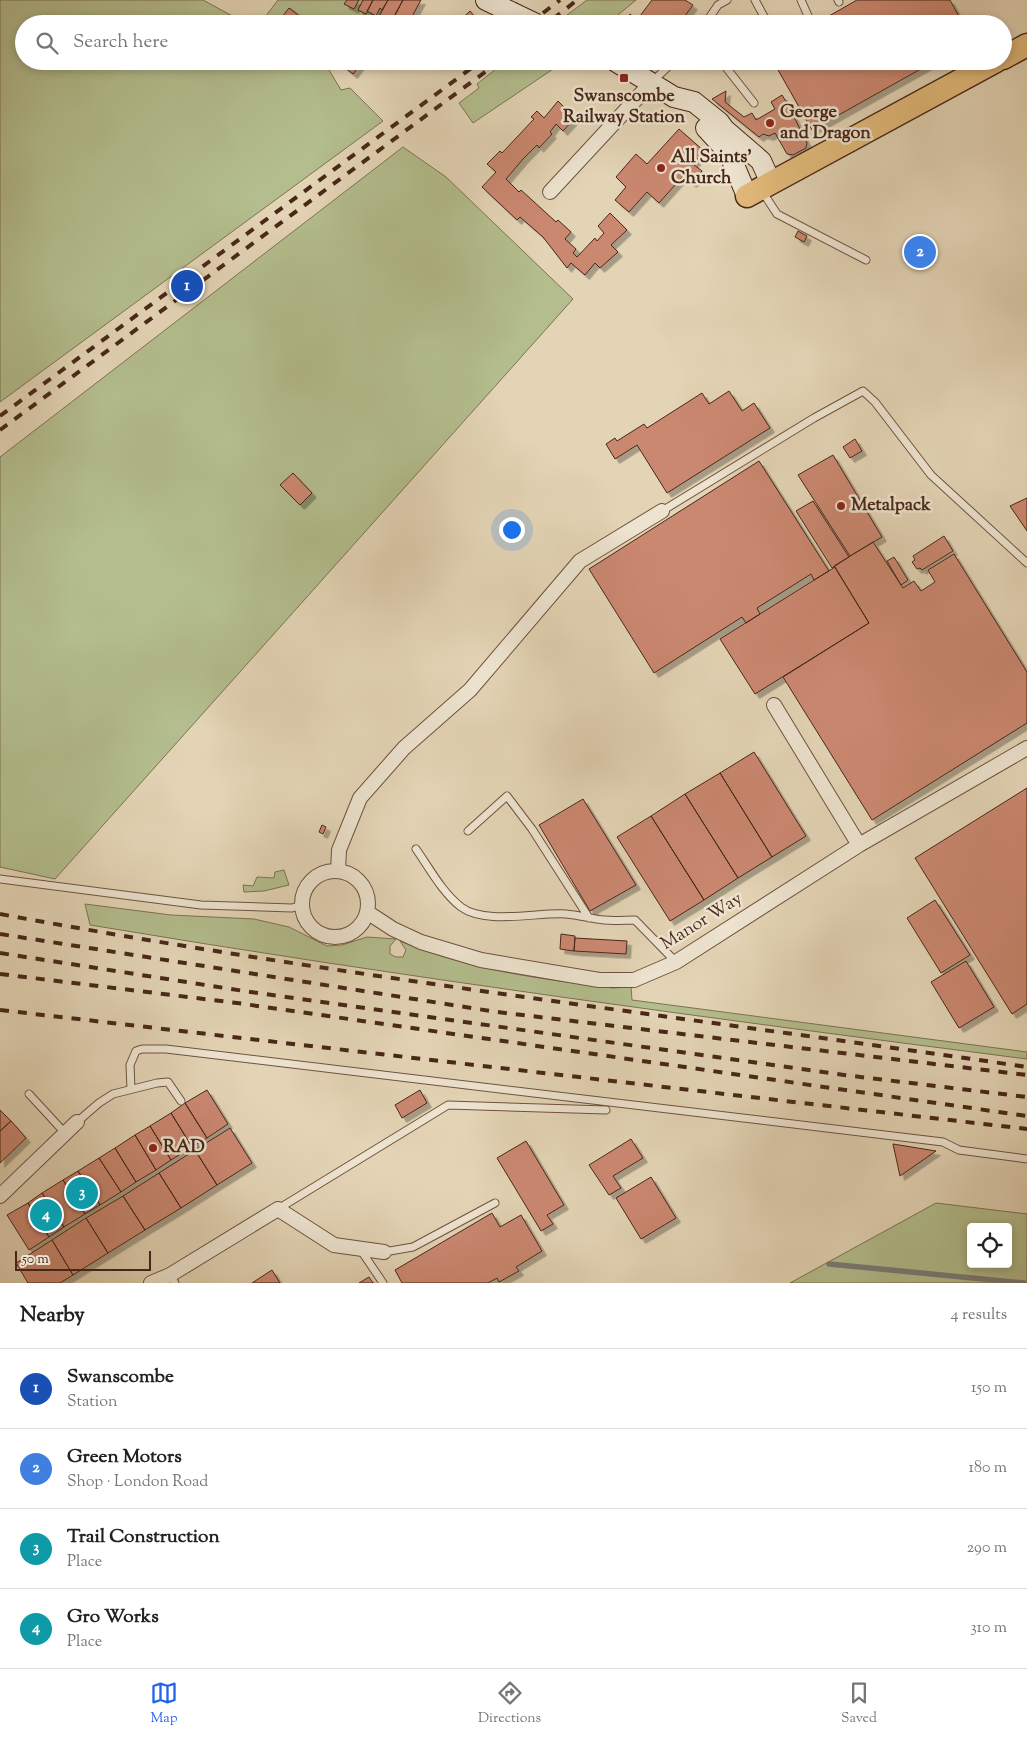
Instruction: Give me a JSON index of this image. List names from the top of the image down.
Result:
{
  "streets": {
    "street": ["Manor Way"]
  },
  "places": {
    "transit": ["Swanscombe Railway Station"],
    "other": [
      "George and Dragon",
      "All Saints' Church",
      "Metalpack",
      "RAD"
    ]
  },
  "scale_bar": "50 m",
  "page": {
    "search": "Search here",
    "pins": [
      "2",
      "1",
      "3",
      "4"
    ],
    "scale": "50 m",
    "heading": ["Nearby", "4 results"],
    "list": [
      {
        "mark": "1",
        "name": "Swanscombe",
        "note": "Station",
        "value": "150 m"
      },
      {
        "mark": "2",
        "name": "Green Motors",
        "note": "Shop · London Road",
        "value": "180 m"
      },
      {
        "mark": "3",
        "name": "Trail Construction",
        "note": "Place",
        "value": "290 m"
      },
      {
        "mark": "4",
        "name": "Gro Works",
        "note": "Place",
        "value": "310 m"
      }
    ],
    "nav": ["Map", "Directions", "Saved"]
  }
}
